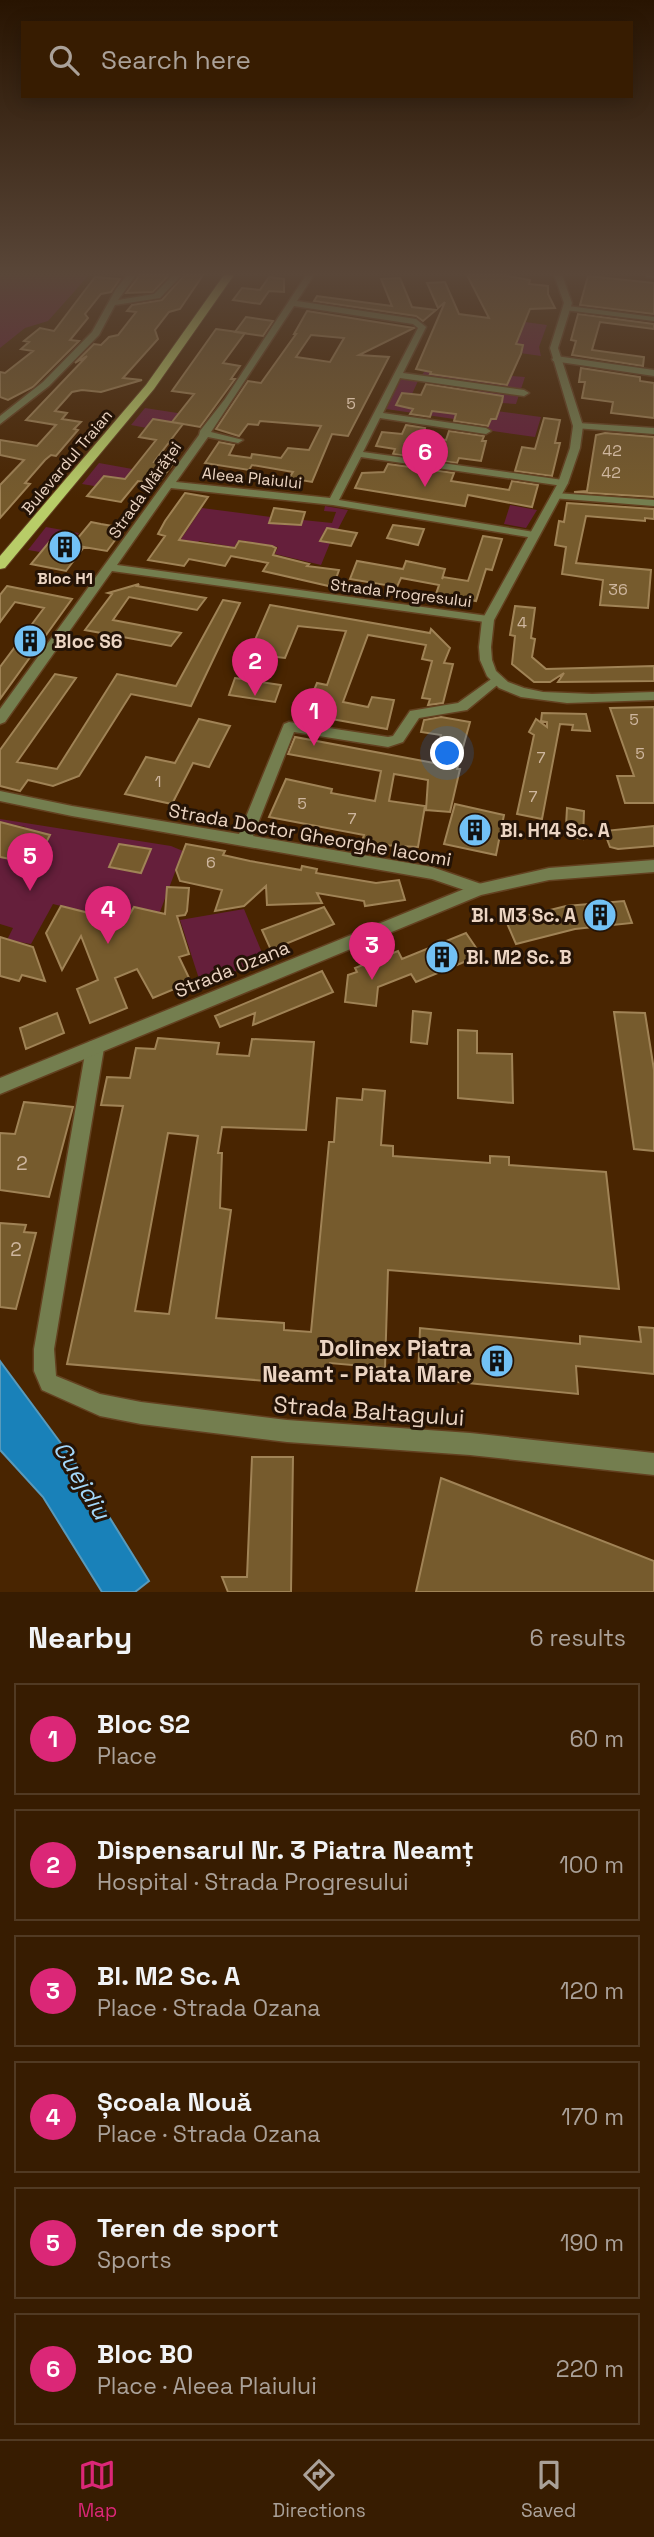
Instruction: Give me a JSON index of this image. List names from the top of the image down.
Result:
{
  "streets": {
    "main road": ["Bulevardul Traian"],
    "street": [
      "Aleea Plaiului",
      "Strada Mărăței",
      "Strada Progresului",
      "Strada Doctor Gheorghe Iacomi",
      "Strada Ozana",
      "Strada Baltagului"
    ]
  },
  "crossings": [
    ["Aleea Plaiului", "Strada Mărăței"],
    ["Aleea Plaiului", "Strada Progresului"],
    ["Strada Mărăței", "Strada Progresului"],
    ["Strada Doctor Gheorghe Iacomi", "Strada Ozana"],
    ["Strada Ozana", "Strada Baltagului"]
  ],
  "water": ["Cuejdiu"],
  "places": {
    "building": [
      "Bloc H1",
      "Bloc S6",
      "Bl. H14 Sc. A",
      "Bl. M3 Sc. A",
      "Bl. M2 Sc. B",
      "Dolinex Piatra Neamt - Piata Mare"
    ]
  },
  "house_numbers": [
    "5",
    "42",
    "42",
    "36",
    "4",
    "5",
    "5",
    "7",
    "1",
    "7",
    "5",
    "7",
    "6",
    "2",
    "2"
  ],
  "page": {
    "search": "Search here",
    "pins": [
      "6",
      "2",
      "1",
      "5",
      "4",
      "3"
    ],
    "heading": ["Nearby", "6 results"],
    "list": [
      {
        "mark": "1",
        "name": "Bloc S2",
        "note": "Place",
        "value": "60 m"
      },
      {
        "mark": "2",
        "name": "Dispensarul Nr. 3 Piatra Neamț",
        "note": "Hospital · Strada Progresului",
        "value": "100 m"
      },
      {
        "mark": "3",
        "name": "Bl. M2 Sc. A",
        "note": "Place · Strada Ozana",
        "value": "120 m"
      },
      {
        "mark": "4",
        "name": "Școala Nouă",
        "note": "Place · Strada Ozana",
        "value": "170 m"
      },
      {
        "mark": "5",
        "name": "Teren de sport",
        "note": "Sports",
        "value": "190 m"
      },
      {
        "mark": "6",
        "name": "Bloc B0",
        "note": "Place · Aleea Plaiului",
        "value": "220 m"
      }
    ],
    "nav": ["Map", "Directions", "Saved"]
  }
}
